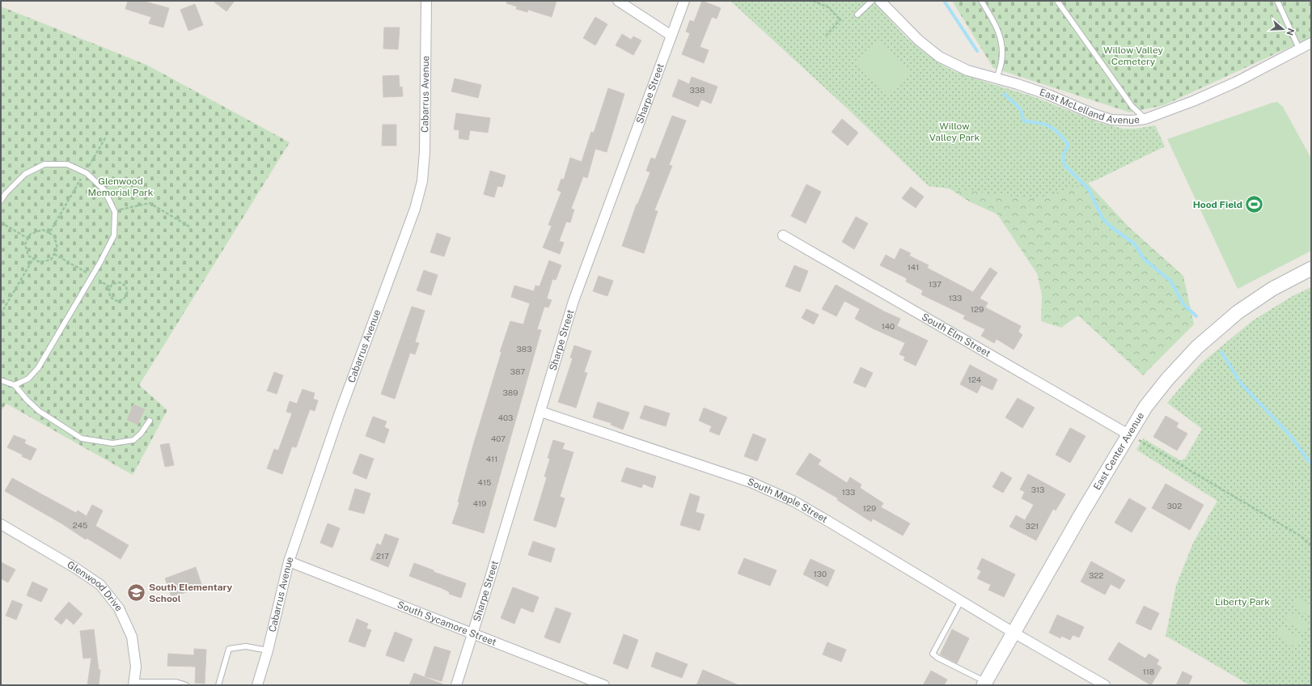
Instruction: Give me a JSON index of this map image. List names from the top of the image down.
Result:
{
  "streets": {
    "street": [
      "Sharpe Street",
      "Cabarrus Avenue",
      "East McLelland Avenue",
      "South Elm Street",
      "East Center Avenue",
      "South Maple Street",
      "Glenwood Drive",
      "South Sycamore Street"
    ]
  },
  "crossings": [
    ["Sharpe Street", "South Maple Street"],
    ["Sharpe Street", "South Sycamore Street"],
    ["Cabarrus Avenue", "South Sycamore Street"],
    ["South Elm Street", "East Center Avenue"],
    ["East Center Avenue", "South Maple Street"]
  ],
  "parks": [
    "Willow Valley Cemetery",
    "Willow Valley Park",
    "Glenwood Memorial Park",
    "Liberty Park"
  ],
  "places": {
    "sports": ["Hood Field"],
    "school or university": ["South Elementary School"]
  },
  "house_numbers": [
    "338",
    "141",
    "137",
    "133",
    "129",
    "140",
    "383",
    "387",
    "124",
    "389",
    "403",
    "407",
    "411",
    "415",
    "313",
    "133",
    "419",
    "302",
    "129",
    "245",
    "321",
    "217",
    "130",
    "322",
    "118"
  ],
  "north": "right"
}
